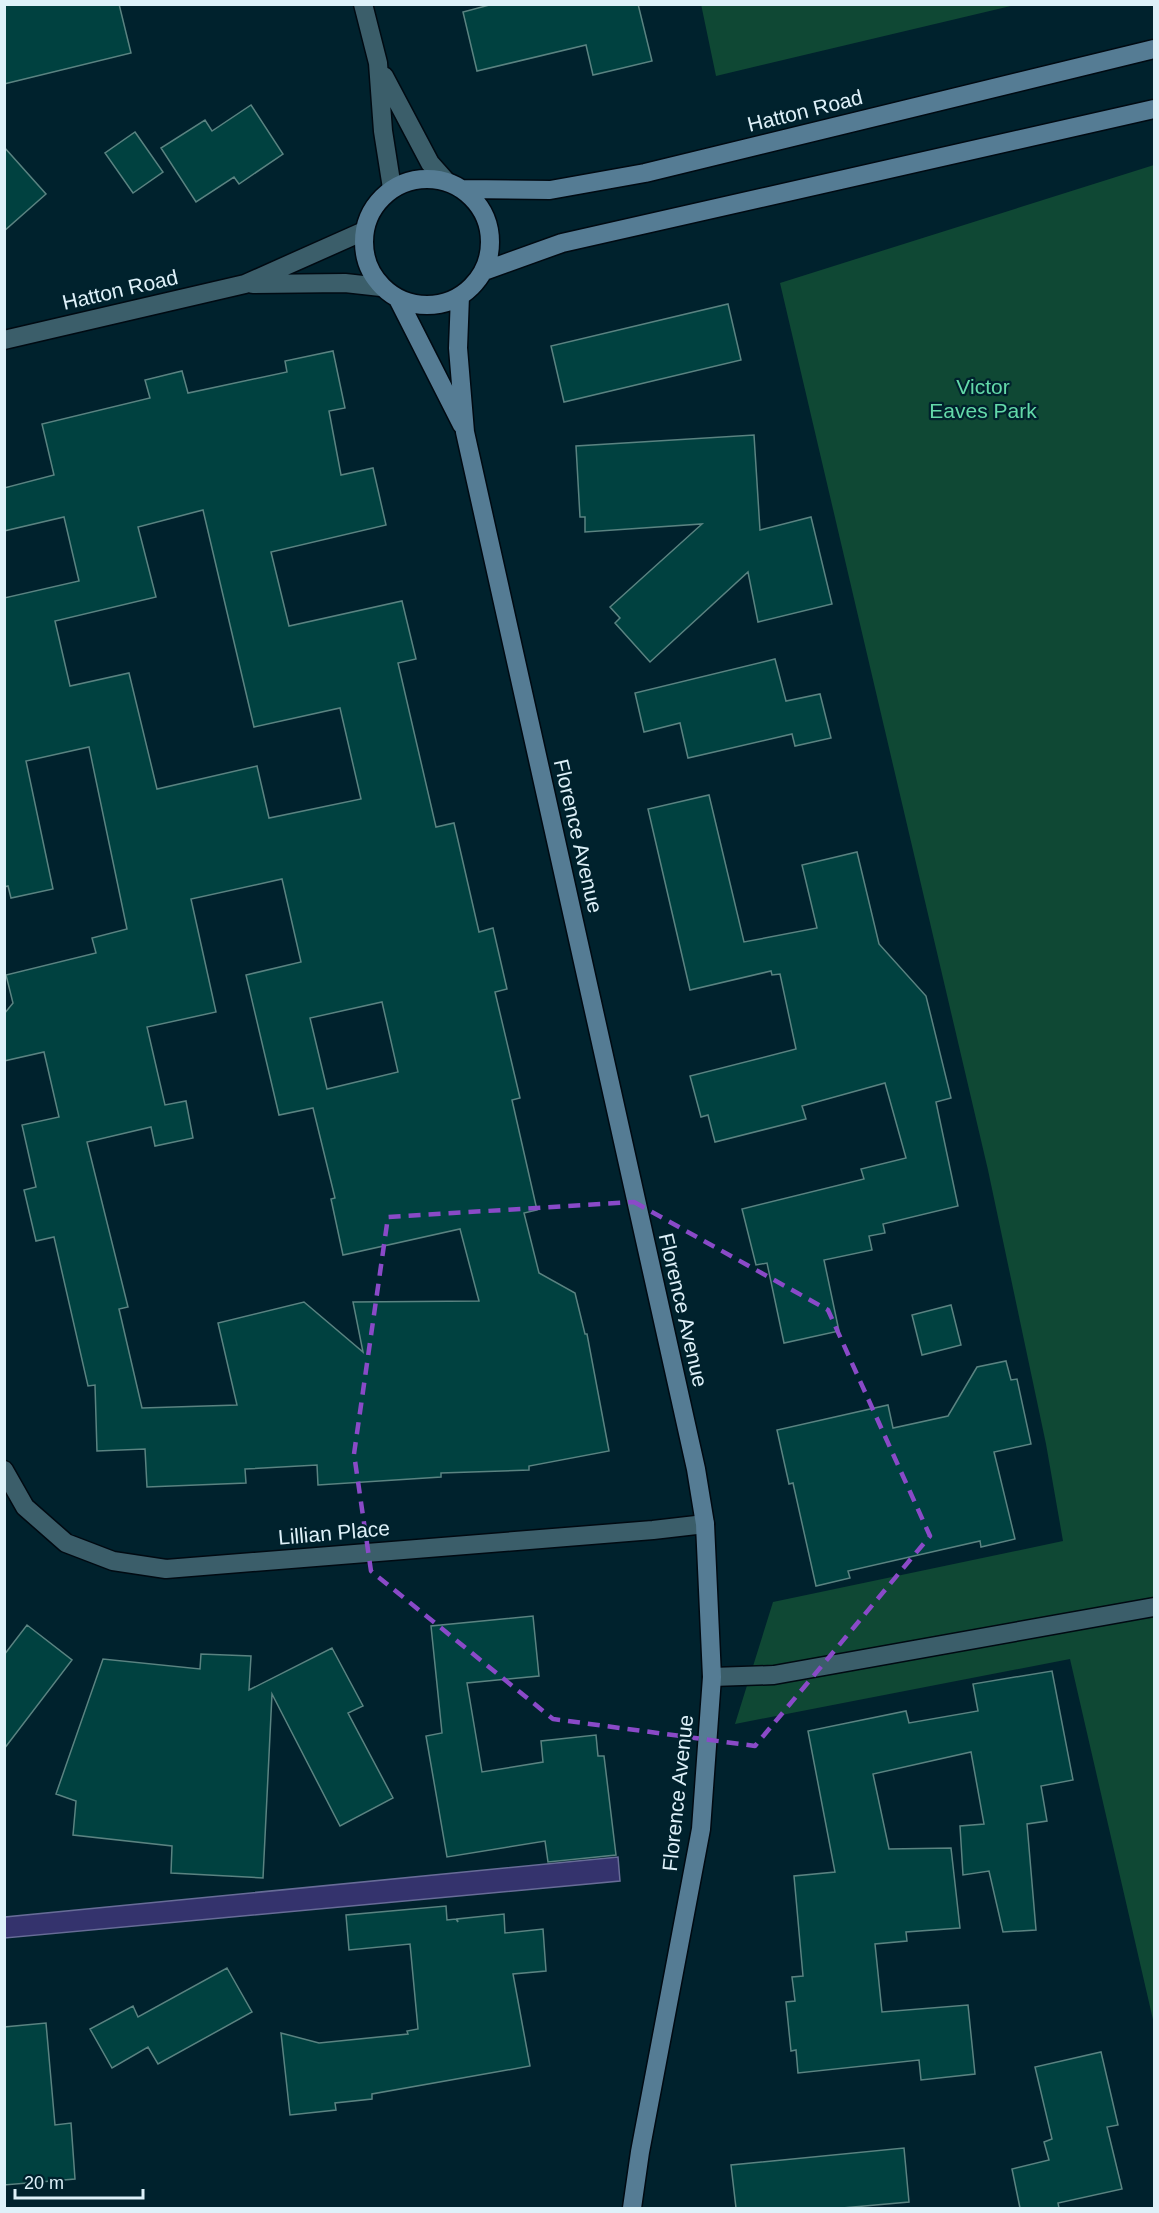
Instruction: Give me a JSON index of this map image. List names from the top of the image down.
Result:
{
  "streets": {
    "street": ["Hatton Road", "Florence Avenue", "Lillian Place"]
  },
  "crossings": [
    ["Hatton Road", "Florence Avenue"],
    ["Florence Avenue", "Lillian Place"]
  ],
  "parks": ["Victor Eaves Park"],
  "scale_bar": "20 m"
}
